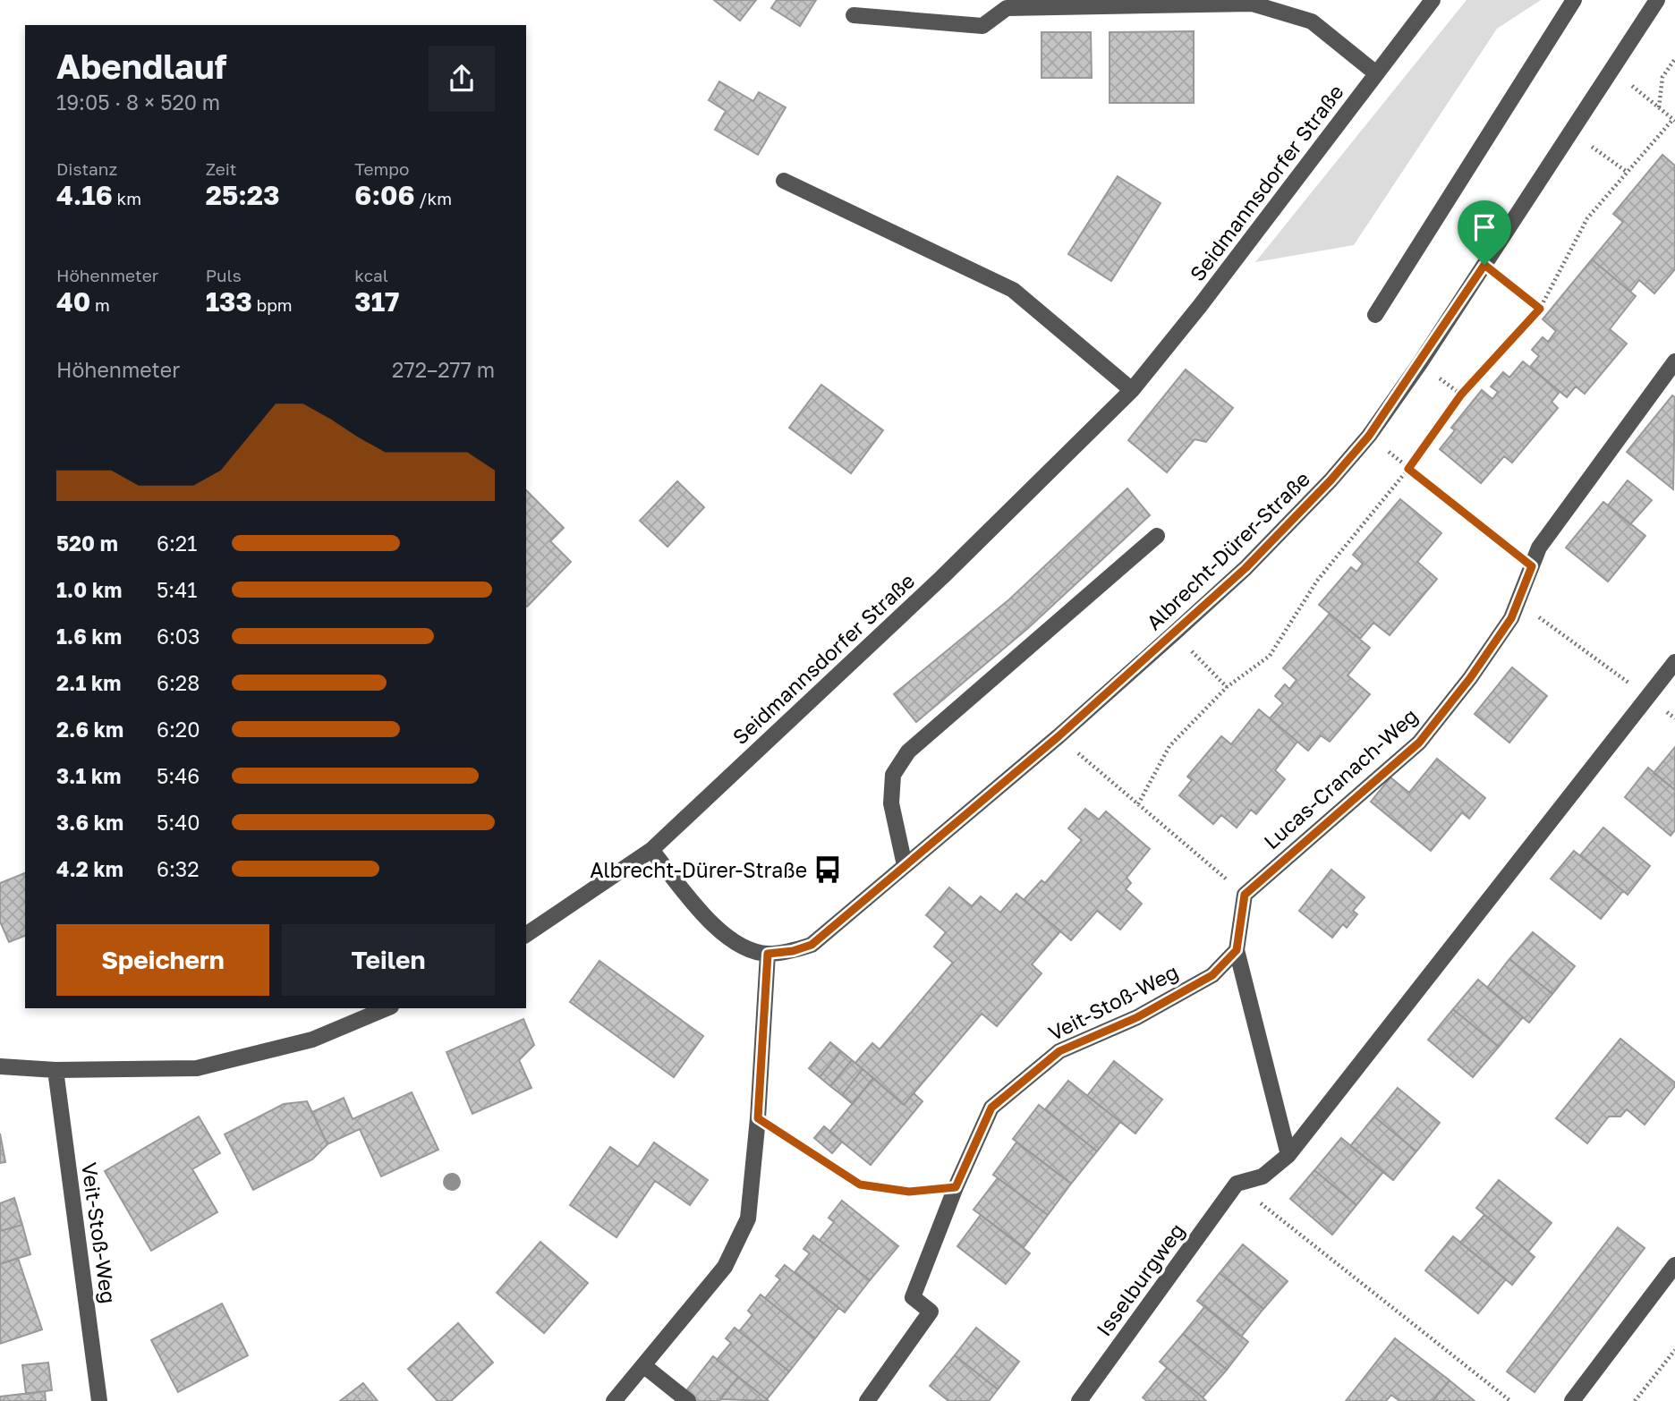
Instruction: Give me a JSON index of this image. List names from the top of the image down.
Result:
{
  "streets": {
    "street": [
      "Seidmannsdorfer Straße",
      "Albrecht-Dürer-Straße",
      "Lucas-Cranach-Weg",
      "Veit-Stoß-Weg",
      "Isselburgweg"
    ]
  },
  "crossings": [
    ["Seidmannsdorfer Straße", "Albrecht-Dürer-Straße"]
  ],
  "places": {
    "bus stop": ["Albrecht-Dürer-Straße"]
  },
  "page": {
    "heading": ["Abendlauf", "19:05 · 8 × 520 m"],
    "stats": [
      ["Distanz", "4.16 km"],
      ["Zeit", "25:23"],
      ["Tempo", "6:06 /km"],
      ["Höhenmeter", "40 m"],
      ["Puls", "133 bpm"],
      ["kcal", "317"]
    ],
    "chart": ["Höhenmeter", "272–277 m"],
    "list": [
      {
        "name": "520 m",
        "note": "6:21"
      },
      {
        "name": "1.0 km",
        "note": "5:41"
      },
      {
        "name": "1.6 km",
        "note": "6:03"
      },
      {
        "name": "2.1 km",
        "note": "6:28"
      },
      {
        "name": "2.6 km",
        "note": "6:20"
      },
      {
        "name": "3.1 km",
        "note": "5:46"
      },
      {
        "name": "3.6 km",
        "note": "5:40"
      },
      {
        "name": "4.2 km",
        "note": "6:32"
      }
    ],
    "buttons": ["Speichern", "Teilen"]
  }
}
